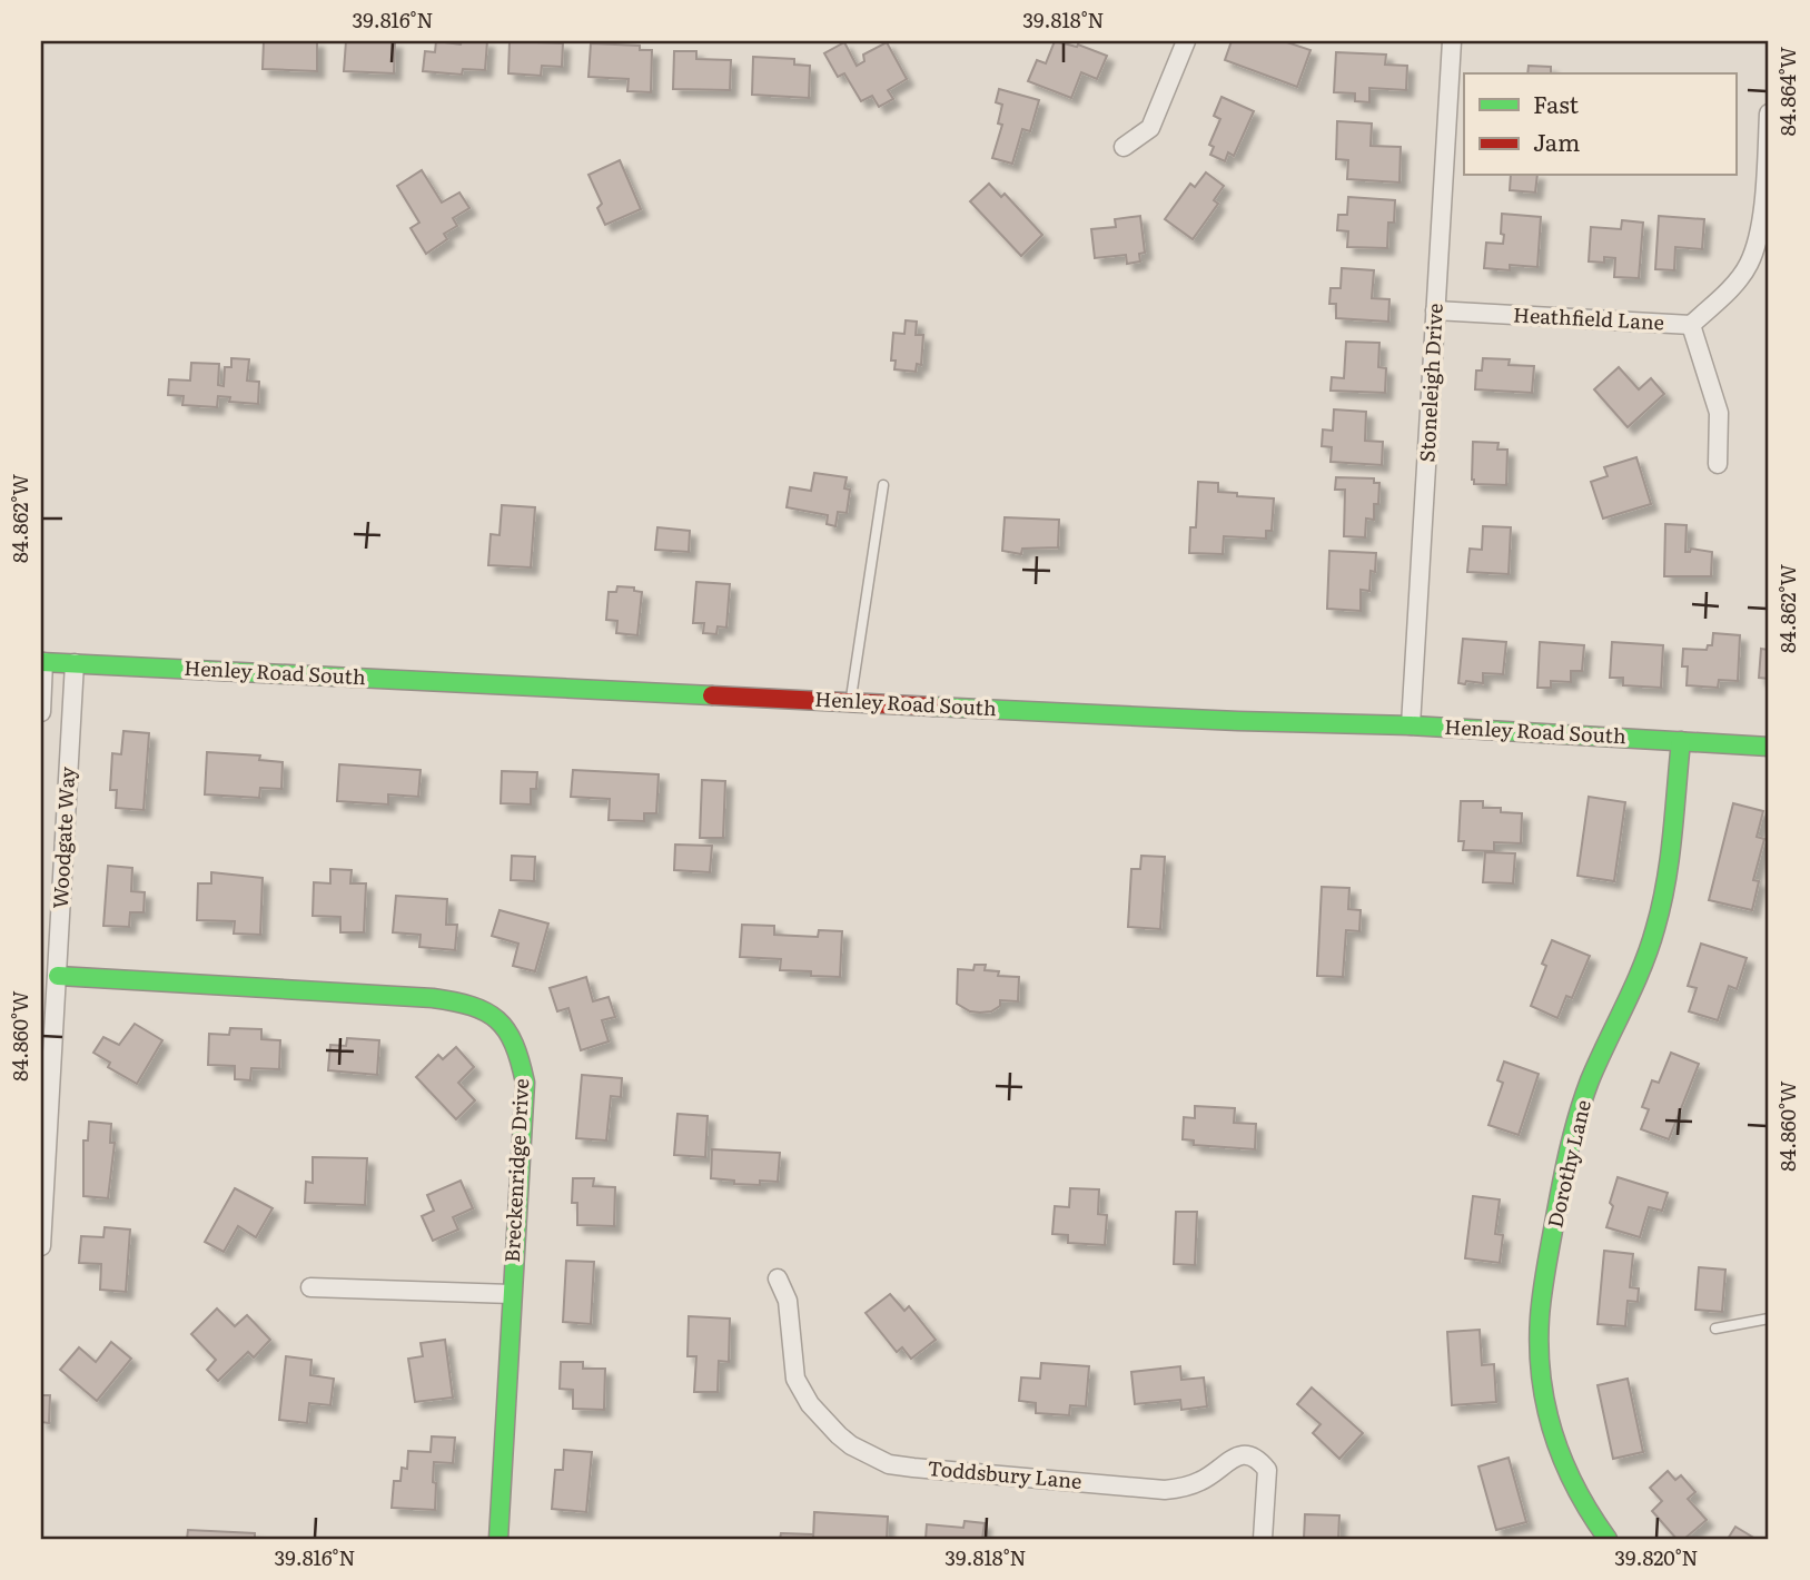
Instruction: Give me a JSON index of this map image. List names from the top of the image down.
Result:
{
  "streets": {
    "street": [
      "Heathfield Lane",
      "Stoneleigh Drive",
      "Henley Road South",
      "Woodgate Way",
      "Dorothy Lane",
      "Breckenridge Drive",
      "Toddsbury Lane"
    ]
  },
  "crossings": [
    ["Heathfield Lane", "Stoneleigh Drive"],
    ["Stoneleigh Drive", "Henley Road South"],
    ["Henley Road South", "Woodgate Way"],
    ["Henley Road South", "Dorothy Lane"],
    ["Woodgate Way", "Breckenridge Drive"]
  ],
  "legend": ["Fast", "Jam"],
  "coordinates": [
    "39.816°N",
    "39.818°N",
    "84.864°W",
    "84.862°W",
    "84.860°W",
    "39.820°N"
  ]
}
